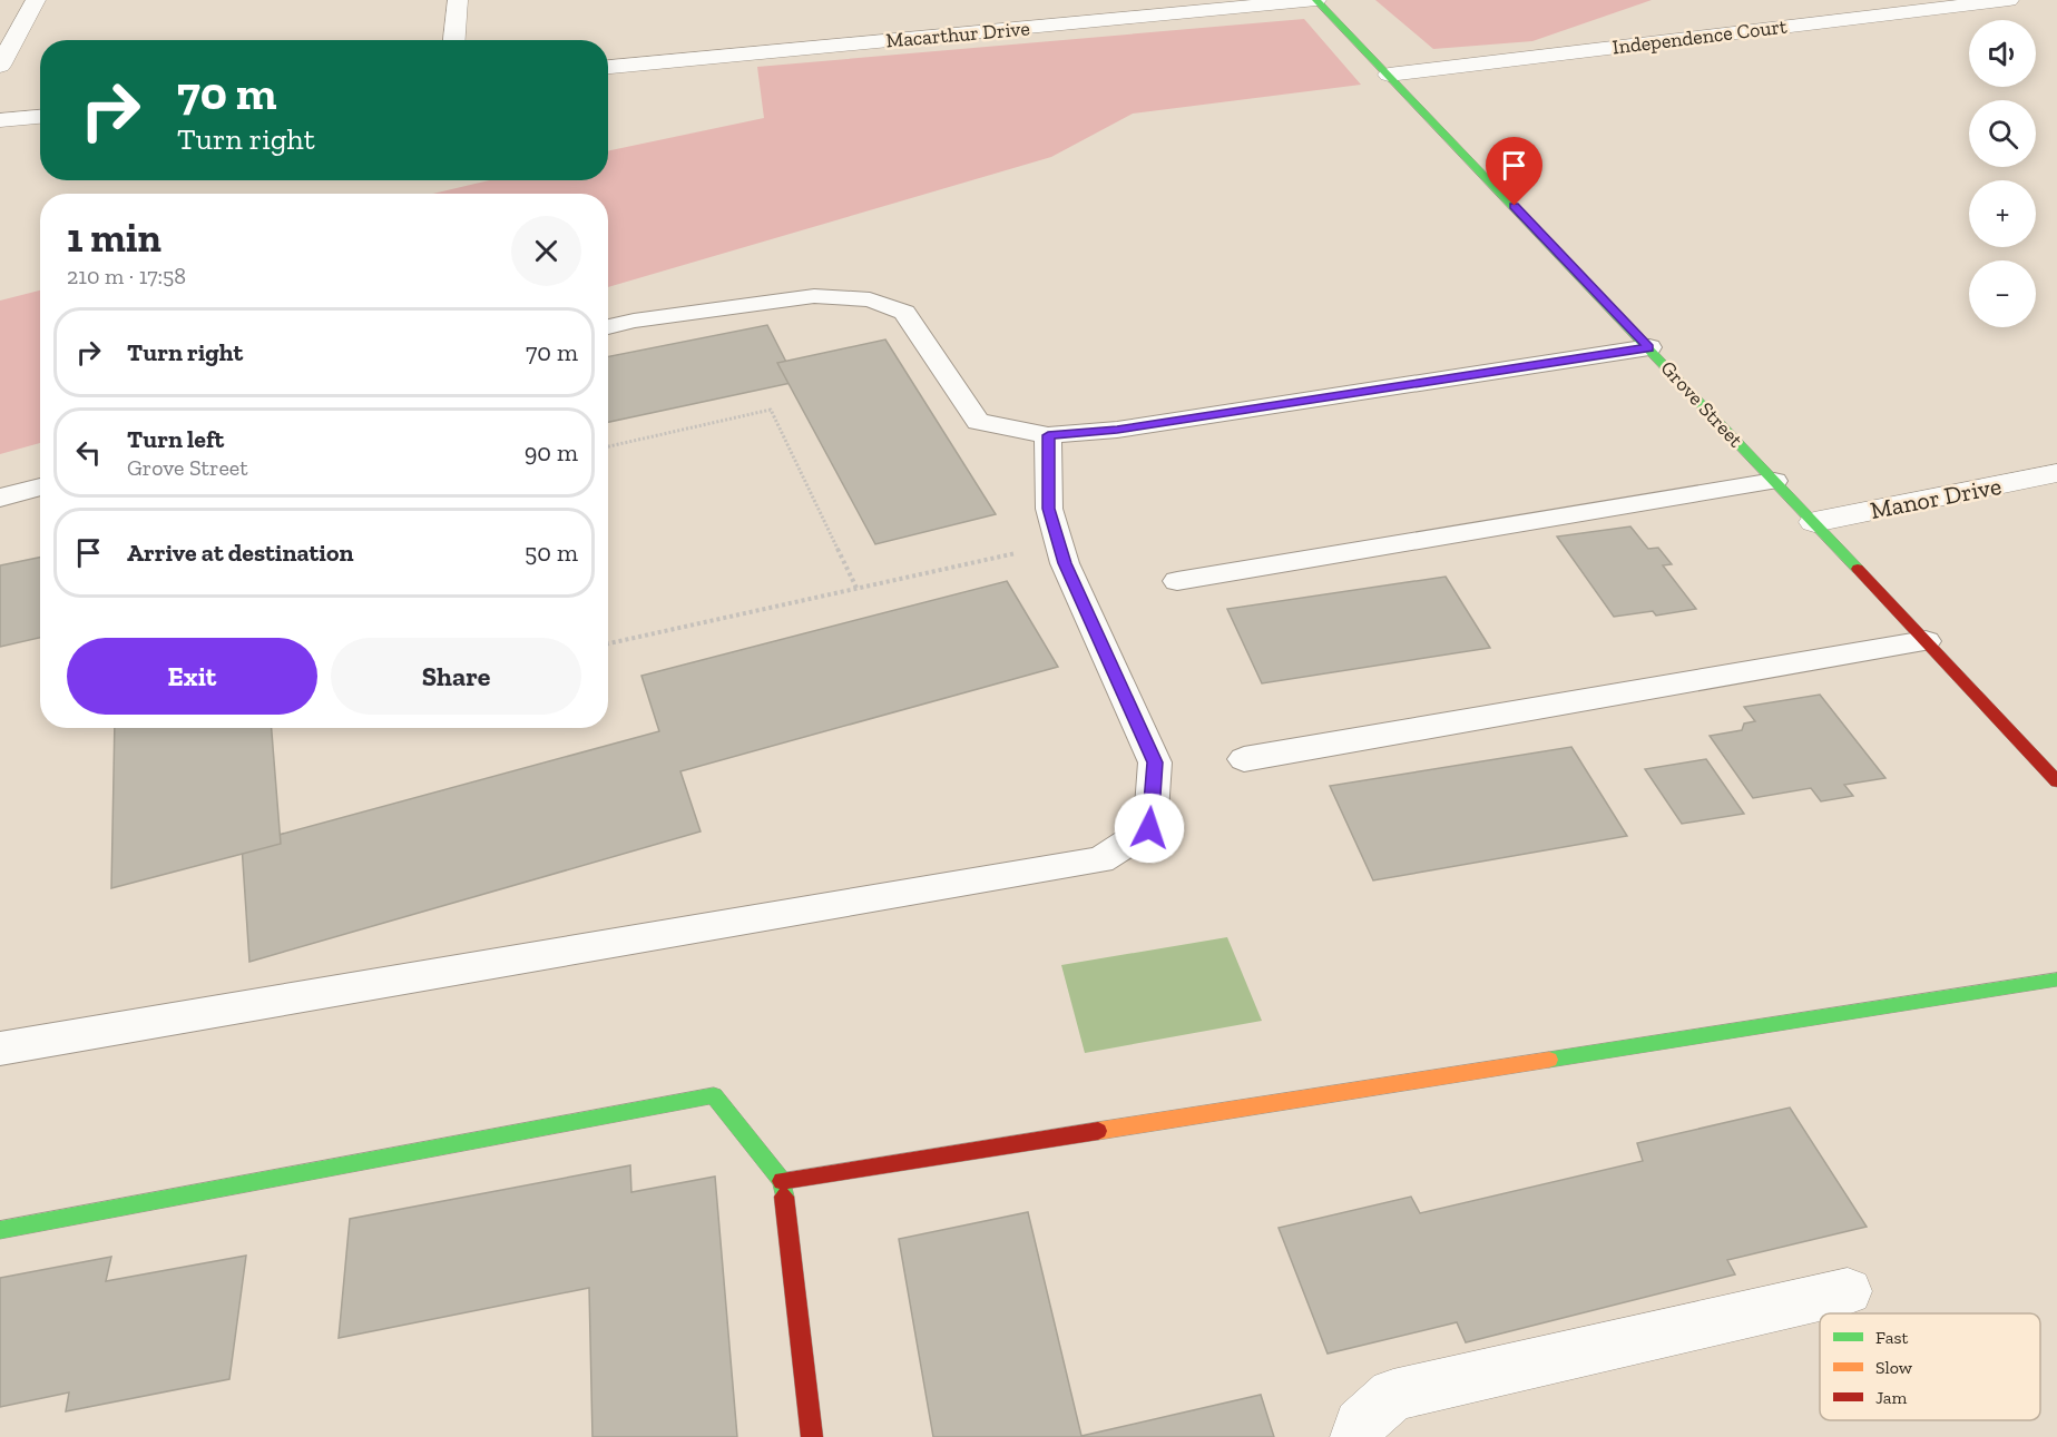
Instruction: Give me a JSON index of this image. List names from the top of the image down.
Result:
{
  "streets": {
    "street": [
      "Macarthur Drive",
      "Independence Court",
      "Grove Street",
      "Manor Drive"
    ]
  },
  "crossings": [
    ["Macarthur Drive", "Grove Street"],
    ["Independence Court", "Grove Street"],
    ["Grove Street", "Manor Drive"]
  ],
  "legend": ["Fast", "Slow", "Jam"],
  "page": {
    "map_buttons": ["+", "−"],
    "turn": ["70 m", "Turn right"],
    "heading": ["1 min", "210 m · 17:58"],
    "list": [
      {
        "name": "Turn right",
        "value": "70 m"
      },
      {
        "name": "Turn left",
        "note": "Grove Street",
        "value": "90 m"
      },
      {
        "name": "Arrive at destination",
        "value": "50 m"
      }
    ],
    "buttons": ["Exit", "Share"]
  }
}
